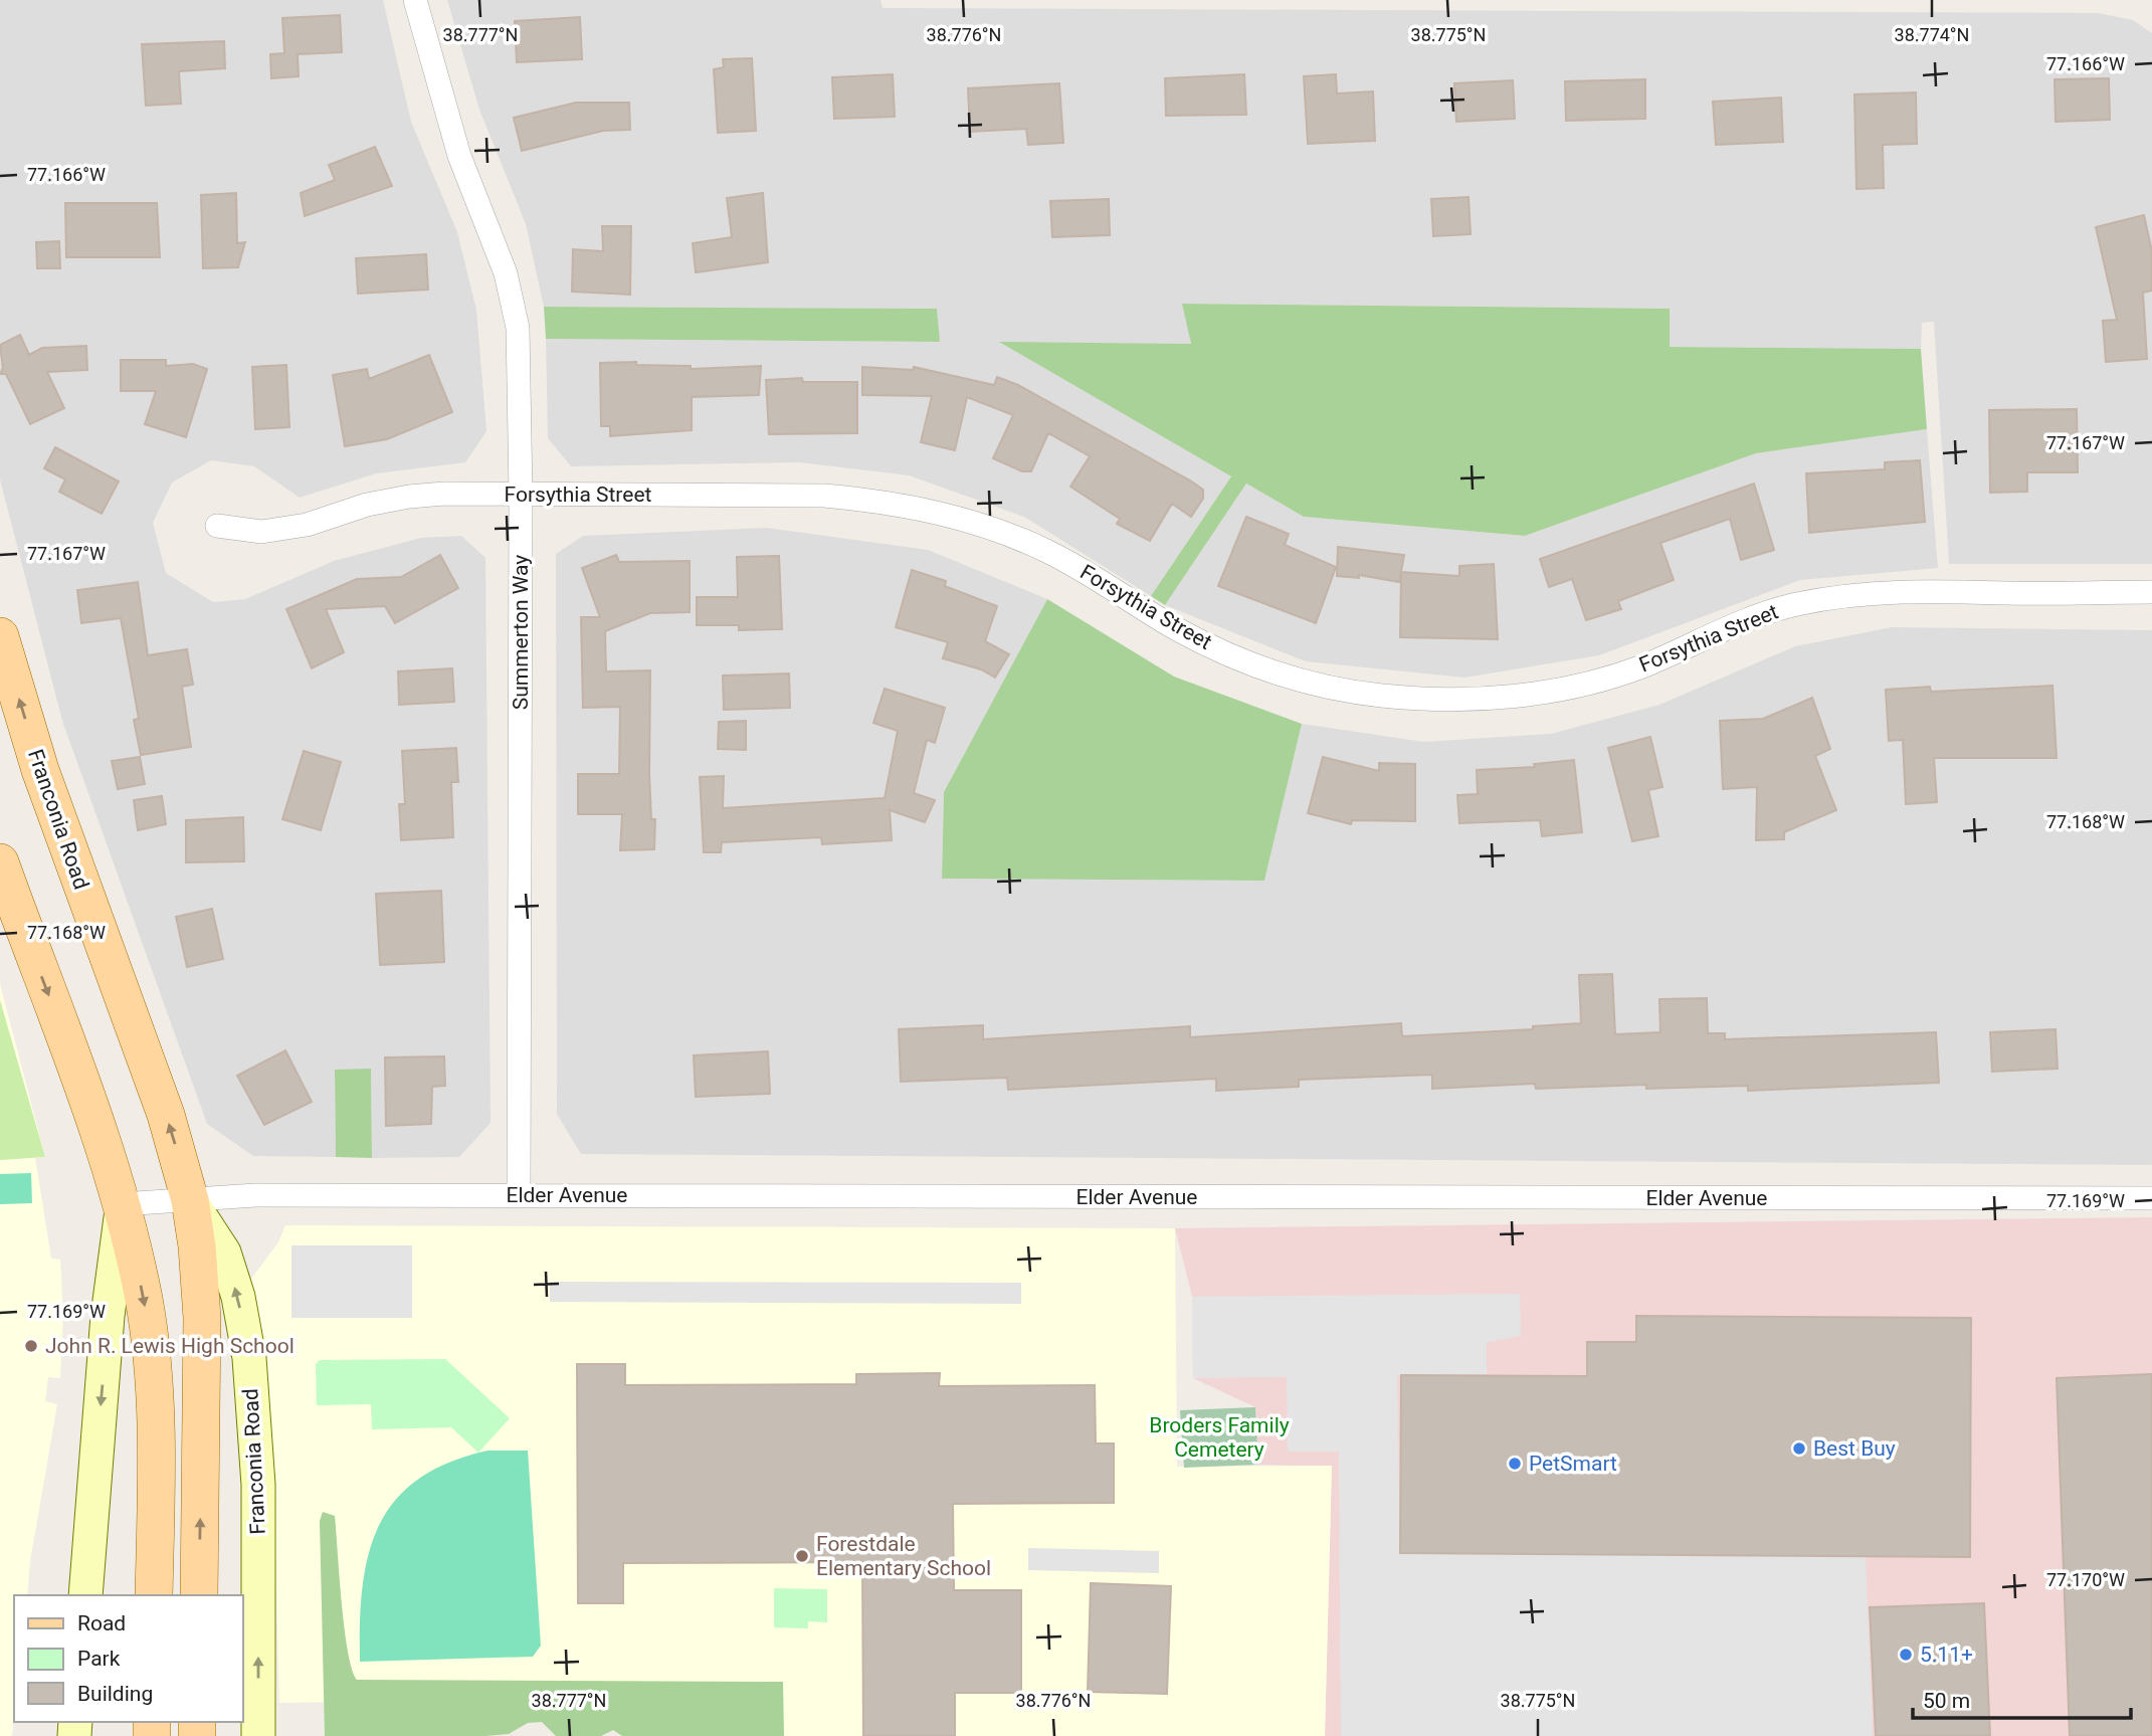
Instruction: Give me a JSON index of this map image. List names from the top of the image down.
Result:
{
  "streets": {
    "main road": ["Franconia Road"],
    "street": ["Forsythia Street", "Summerton Way", "Elder Avenue"]
  },
  "crossings": [
    ["Forsythia Street", "Summerton Way"],
    ["Summerton Way", "Elder Avenue"],
    ["Franconia Road", "Elder Avenue"]
  ],
  "parks": ["Broders Family Cemetery"],
  "places": [
    "John R. Lewis High School",
    "Best Buy",
    "PetSmart",
    "Forestdale Elementary School",
    "5.11+"
  ],
  "legend": ["Road", "Park", "Building"],
  "scale_bar": "50 m",
  "coordinates": [
    "38.777°N",
    "38.776°N",
    "38.775°N",
    "38.774°N",
    "77.166°W",
    "77.167°W",
    "77.168°W",
    "77.169°W",
    "77.170°W"
  ]
}
